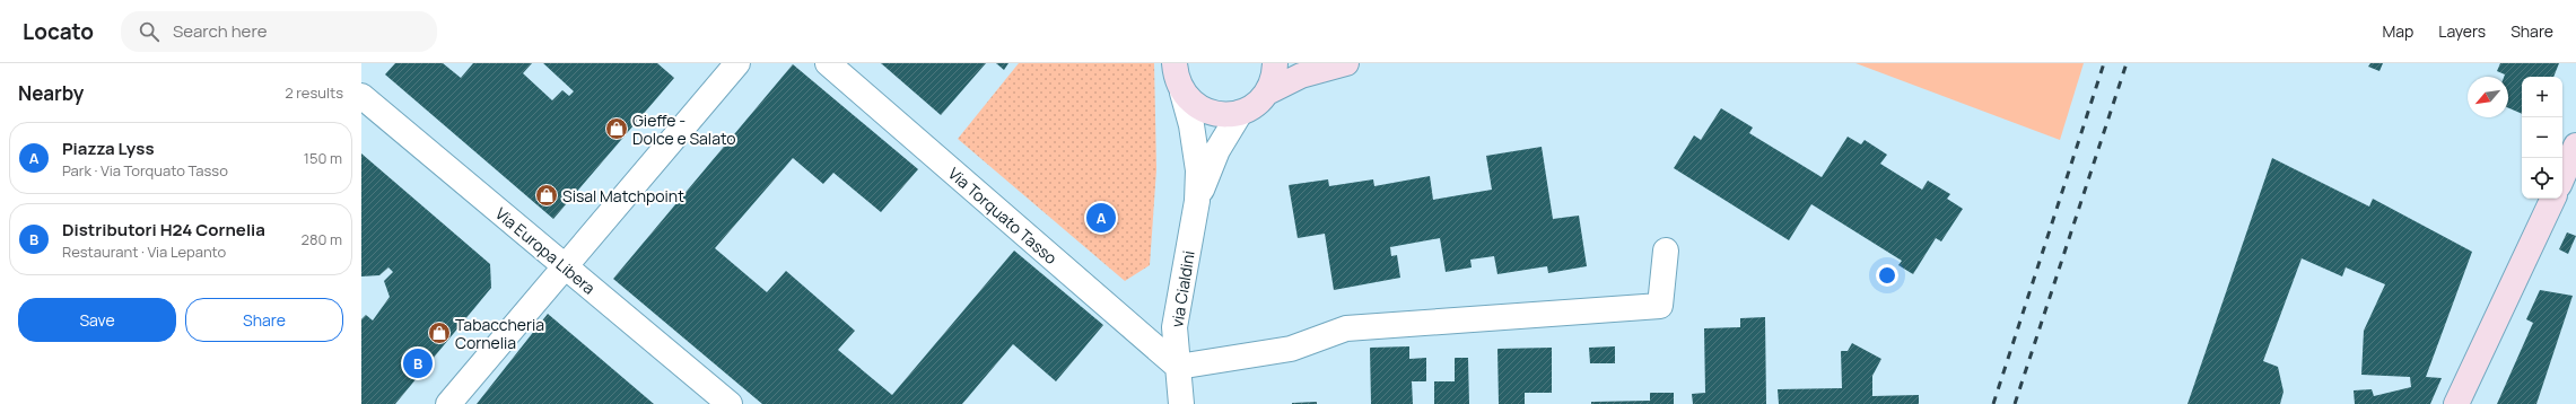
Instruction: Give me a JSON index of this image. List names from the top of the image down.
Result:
{
  "streets": {
    "street": ["Via Torquato Tasso", "Via Europa Libera", "via Cialdini"]
  },
  "crossings": [
    ["Via Torquato Tasso", "via Cialdini"]
  ],
  "places": {
    "shop": ["Gieffe - Dolce e Salato", "Sisal Matchpoint", "Tabaccheria Cornelia"]
  },
  "north": "bottom left",
  "page": {
    "header": "Locato",
    "search": "Search here",
    "nav": ["Map", "Layers", "Share"],
    "heading": ["Nearby", "2 results"],
    "map_buttons": ["+", "−"],
    "list": [
      {
        "mark": "A",
        "name": "Piazza Lyss",
        "note": "Park · Via Torquato Tasso",
        "value": "150 m"
      },
      {
        "mark": "B",
        "name": "Distributori H24 Cornelia",
        "note": "Restaurant · Via Lepanto",
        "value": "280 m"
      }
    ],
    "pins": ["A", "B"],
    "buttons": ["Save", "Share"]
  }
}
